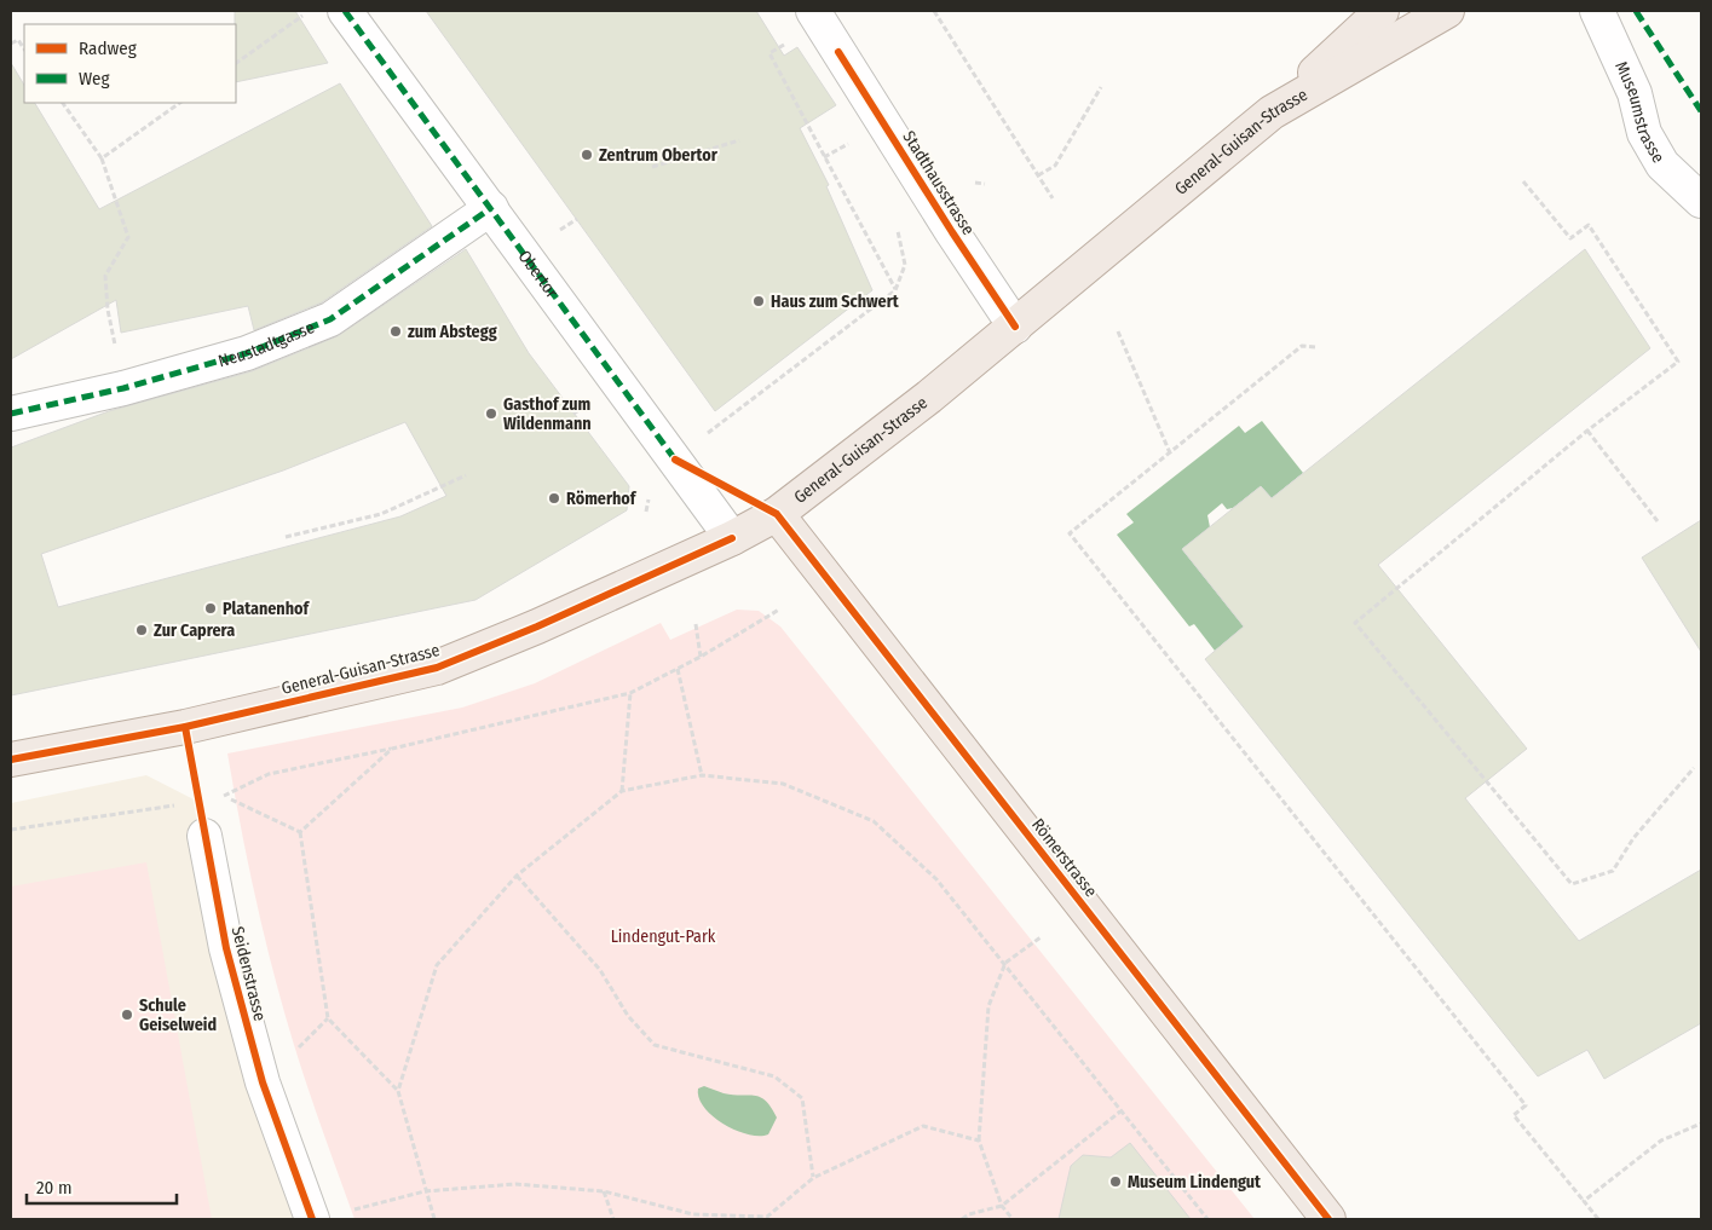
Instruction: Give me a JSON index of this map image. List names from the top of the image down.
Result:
{
  "streets": {
    "main road": ["General-Guisan-Strasse", "Römerstrasse"],
    "street": [
      "Museumstrasse",
      "Stadthausstrasse",
      "Obertor",
      "Neustadtgasse",
      "Seidenstrasse"
    ]
  },
  "crossings": [
    ["General-Guisan-Strasse", "Stadthausstrasse"],
    ["General-Guisan-Strasse", "Obertor"],
    ["General-Guisan-Strasse", "Römerstrasse"],
    ["Obertor", "Neustadtgasse"]
  ],
  "parks": ["Lindengut-Park"],
  "places": [
    "Zentrum Obertor",
    "Haus zum Schwert",
    "zum Abstegg",
    "Gasthof zum Wildenmann",
    "Römerhof",
    "Platanenhof",
    "Zur Caprera",
    "Schule Geiselweid",
    "Museum Lindengut"
  ],
  "legend": ["Radweg", "Weg"],
  "scale_bar": "20 m"
}
